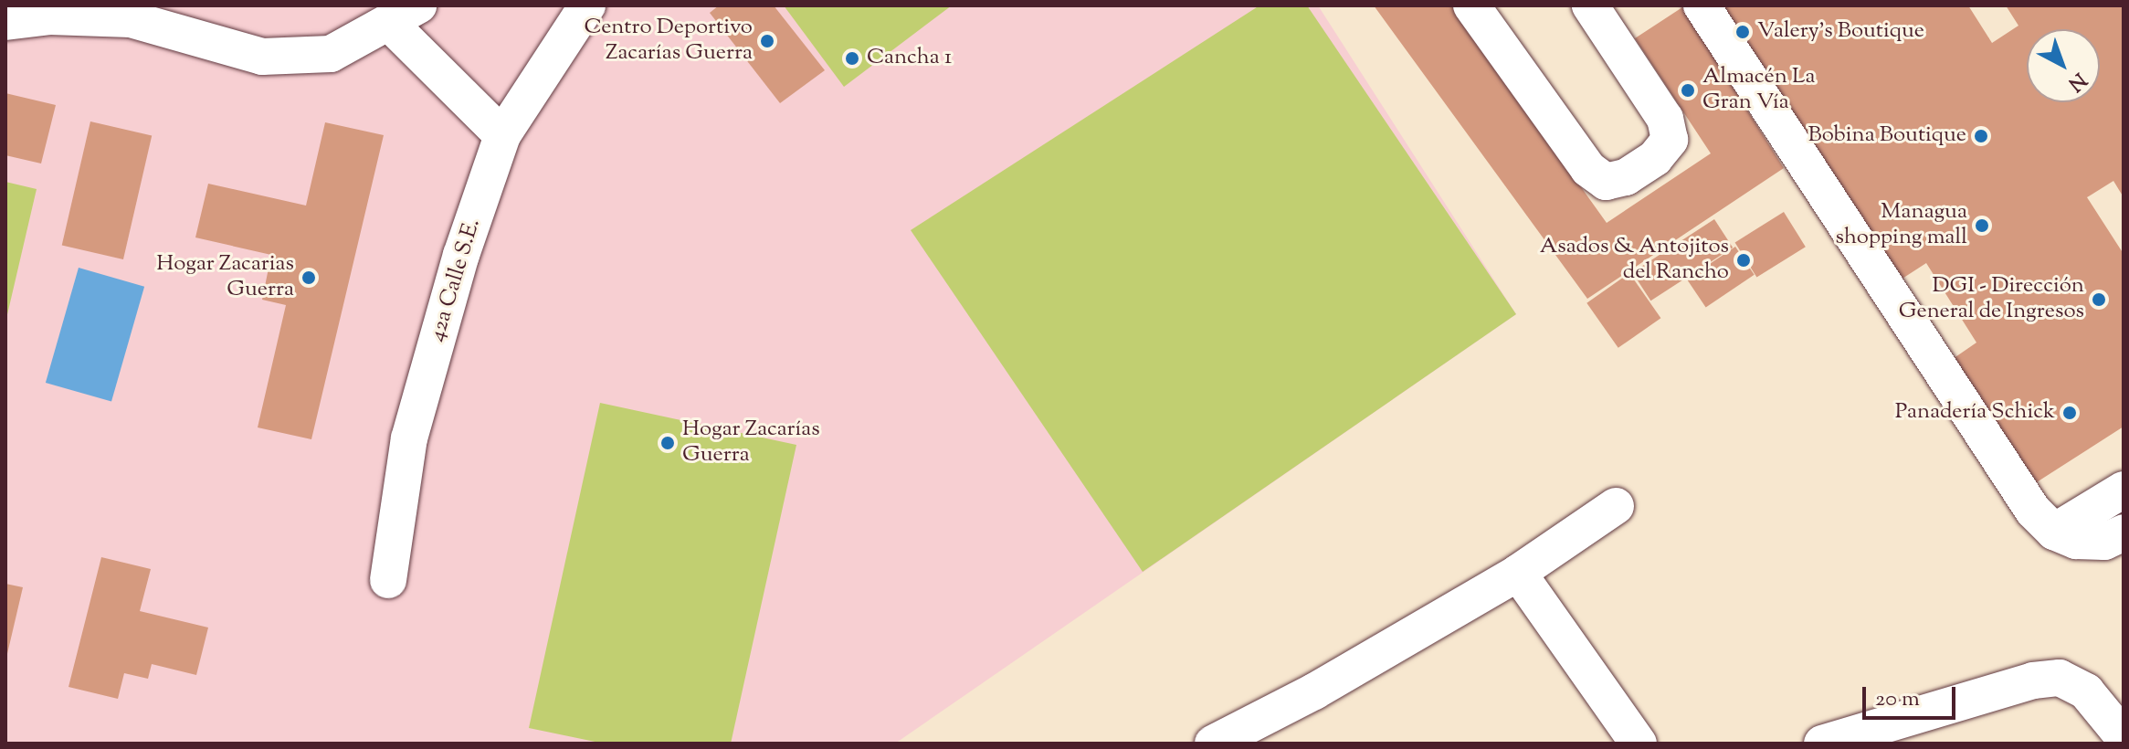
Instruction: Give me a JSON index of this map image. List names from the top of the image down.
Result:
{
  "streets": {
    "street": ["42a Calle S.E."]
  },
  "places": [
    "Valery's Boutique",
    "Centro Deportivo Zacarías Guerra",
    "Cancha 1",
    "Almacén La Gran Vía",
    "Bobina Boutique",
    "Managua shopping mall",
    "Asados & Antojitos del Rancho",
    "Hogar Zacarias Guerra",
    "DGI - Dirección General de Ingresos",
    "Panadería Schick",
    "Hogar Zacarías Guerra"
  ],
  "scale_bar": "20 m",
  "north": "bottom right"
}
